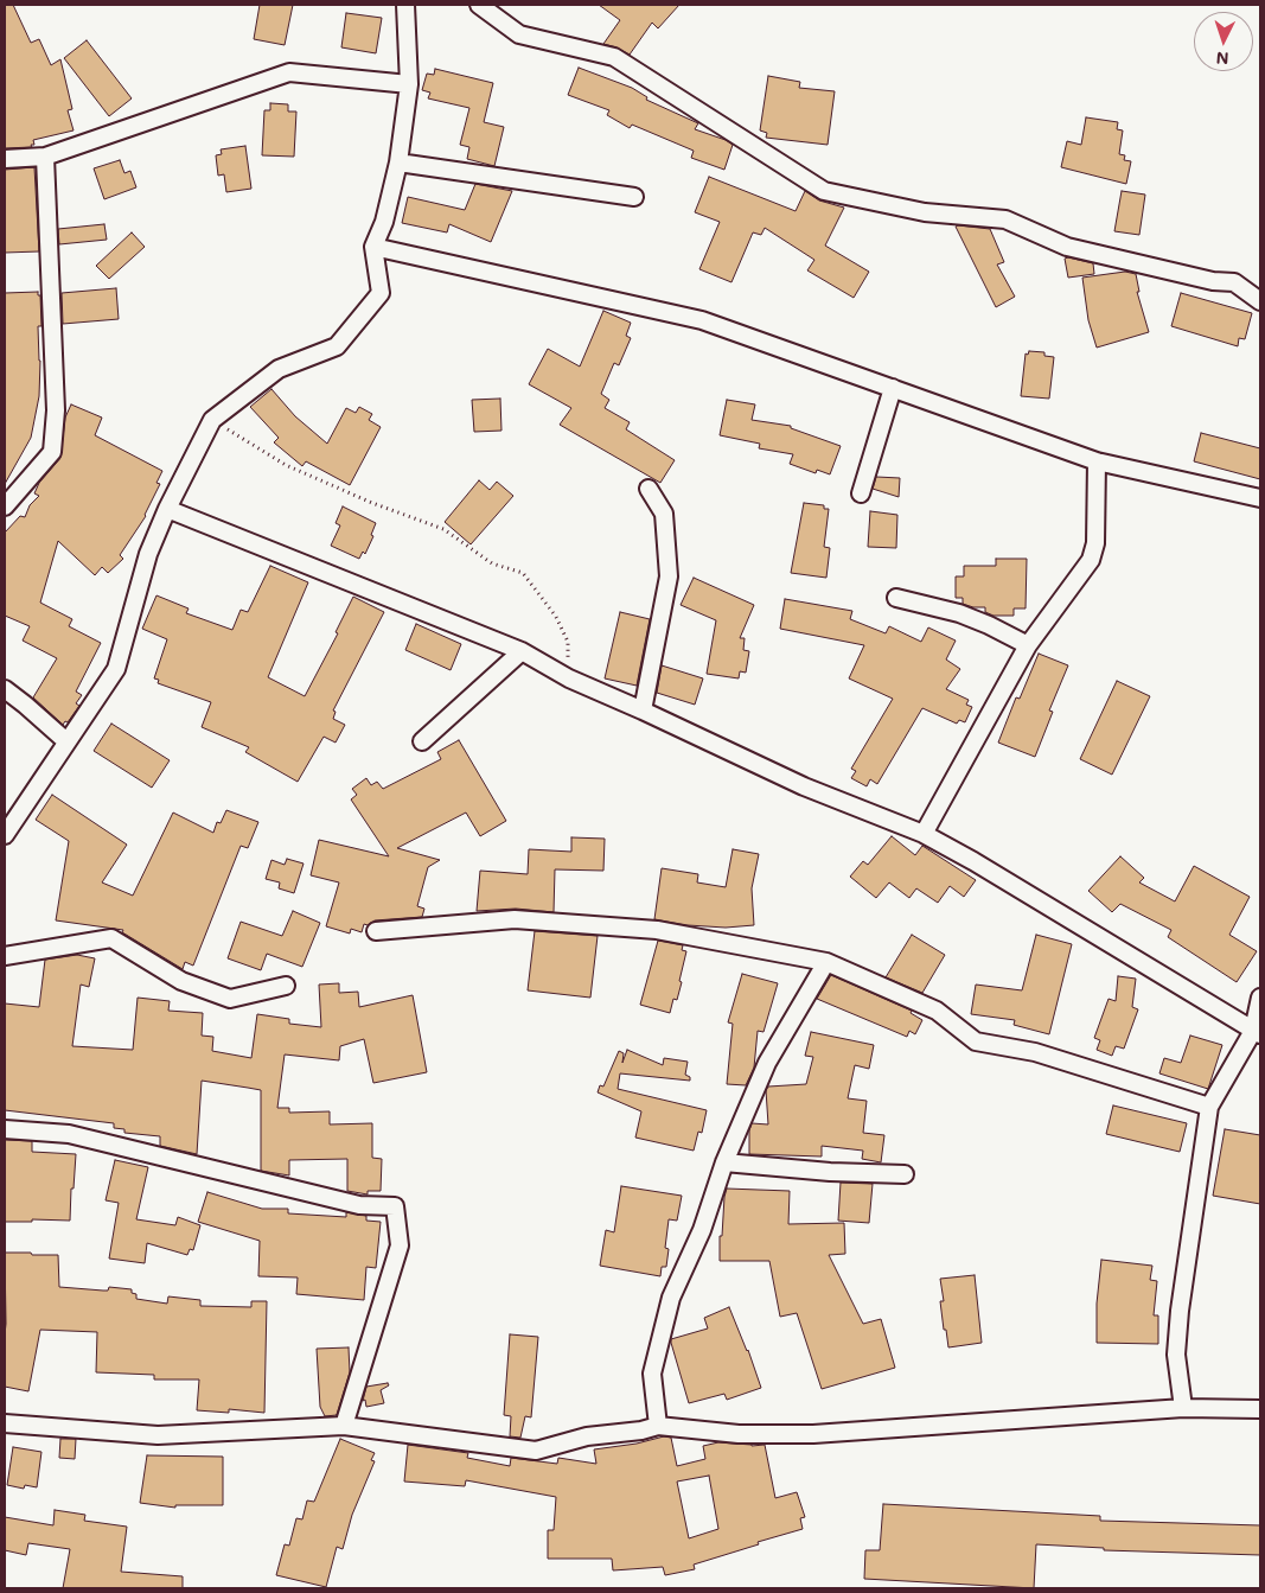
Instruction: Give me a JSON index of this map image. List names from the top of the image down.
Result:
{
  "north": "bottom"
}
